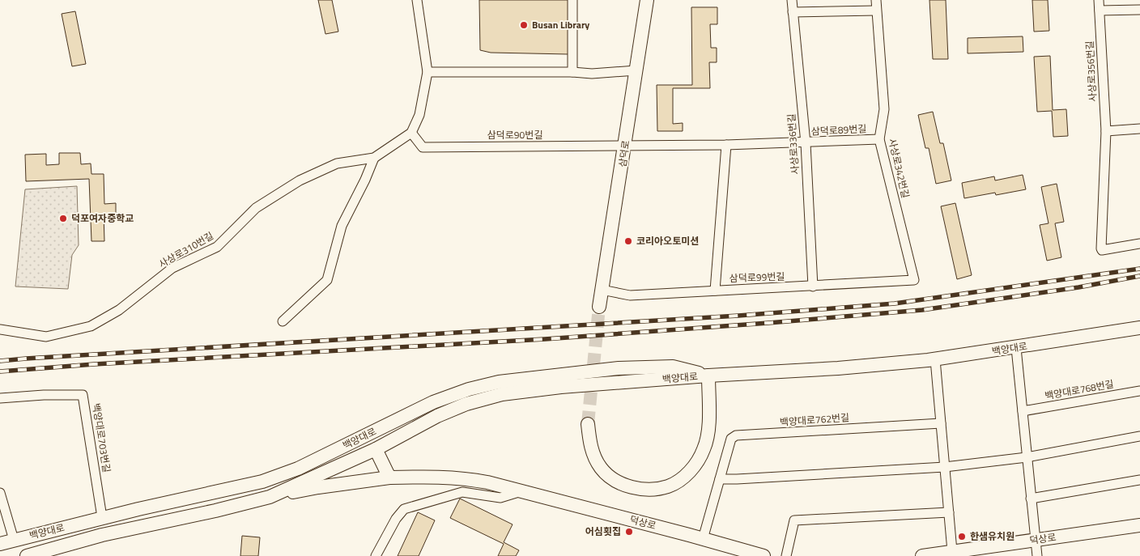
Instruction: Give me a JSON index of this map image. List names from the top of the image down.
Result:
{
  "streets": {
    "main road": ["삼덕로", "백양대로", "덕상로"],
    "street": [
      "사상로356번길",
      "삼덕로89번길",
      "삼덕로90번길",
      "사상로336번길",
      "사상로342번길",
      "사상로310번길",
      "삼덕로99번길",
      "백양대로768번길",
      "백양대로762번길",
      "백양대로703번길"
    ]
  },
  "crossings": [
    ["삼덕로89번길", "삼덕로90번길"],
    ["삼덕로89번길", "사상로336번길"],
    ["삼덕로89번길", "삼덕로"],
    ["삼덕로89번길", "사상로342번길"],
    ["삼덕로90번길", "삼덕로"],
    ["삼덕로90번길", "사상로310번길"],
    ["사상로336번길", "삼덕로99번길"],
    ["삼덕로", "삼덕로99번길"],
    ["사상로342번길", "삼덕로99번길"],
    ["백양대로", "백양대로703번길"],
    ["백양대로", "덕상로"],
    ["백양대로762번길", "덕상로"]
  ],
  "places": [
    "Busan Library",
    "덕포여자중학교",
    "코리아오토미션",
    "어심횟집",
    "한샘유치원"
  ]
}
